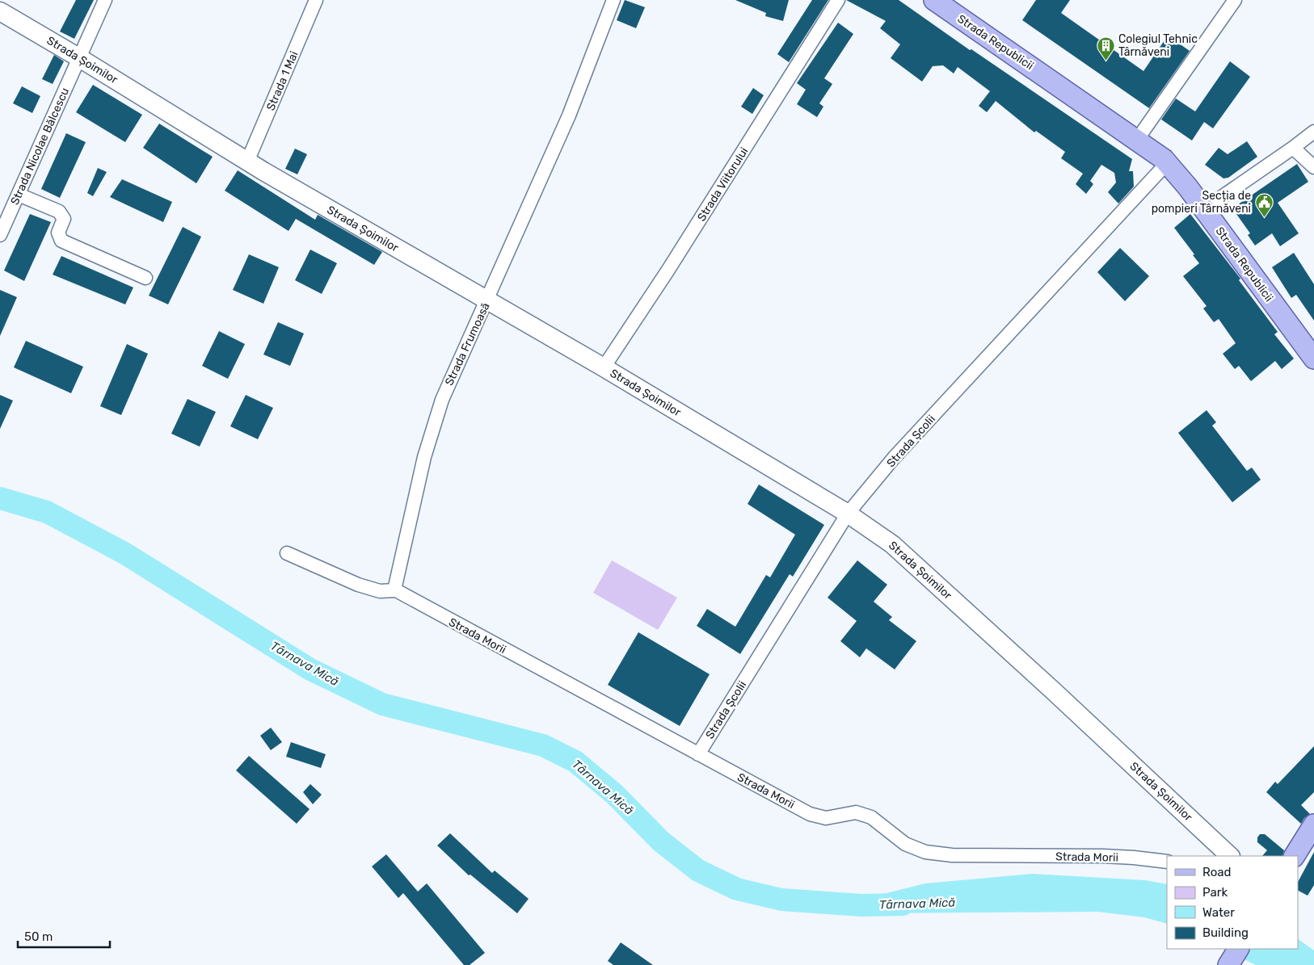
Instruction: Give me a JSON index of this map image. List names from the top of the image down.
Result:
{
  "streets": {
    "main road": ["Strada Republicii"],
    "street": [
      "Strada Șoimilor",
      "Strada 1 Mai",
      "Strada Nicolae Bălcescu",
      "Strada Viitorului",
      "Strada Frumoasă",
      "Strada Școlii",
      "Strada Morii"
    ]
  },
  "crossings": [
    ["Strada Republicii", "Strada Școlii"],
    ["Strada Șoimilor", "Strada 1 Mai"],
    ["Strada Șoimilor", "Strada Nicolae Bălcescu"],
    ["Strada Șoimilor", "Strada Viitorului"],
    ["Strada Șoimilor", "Strada Frumoasă"],
    ["Strada Șoimilor", "Strada Școlii"],
    ["Strada Frumoasă", "Strada Morii"],
    ["Strada Școlii", "Strada Morii"]
  ],
  "water": ["Târnava Mică"],
  "places": {
    "building": ["Colegiul Tehnic Târnăveni"],
    "public building": ["Secția de pompieri Târnăveni"]
  },
  "legend": [
    "Road",
    "Park",
    "Water",
    "Building"
  ],
  "scale_bar": "50 m"
}
